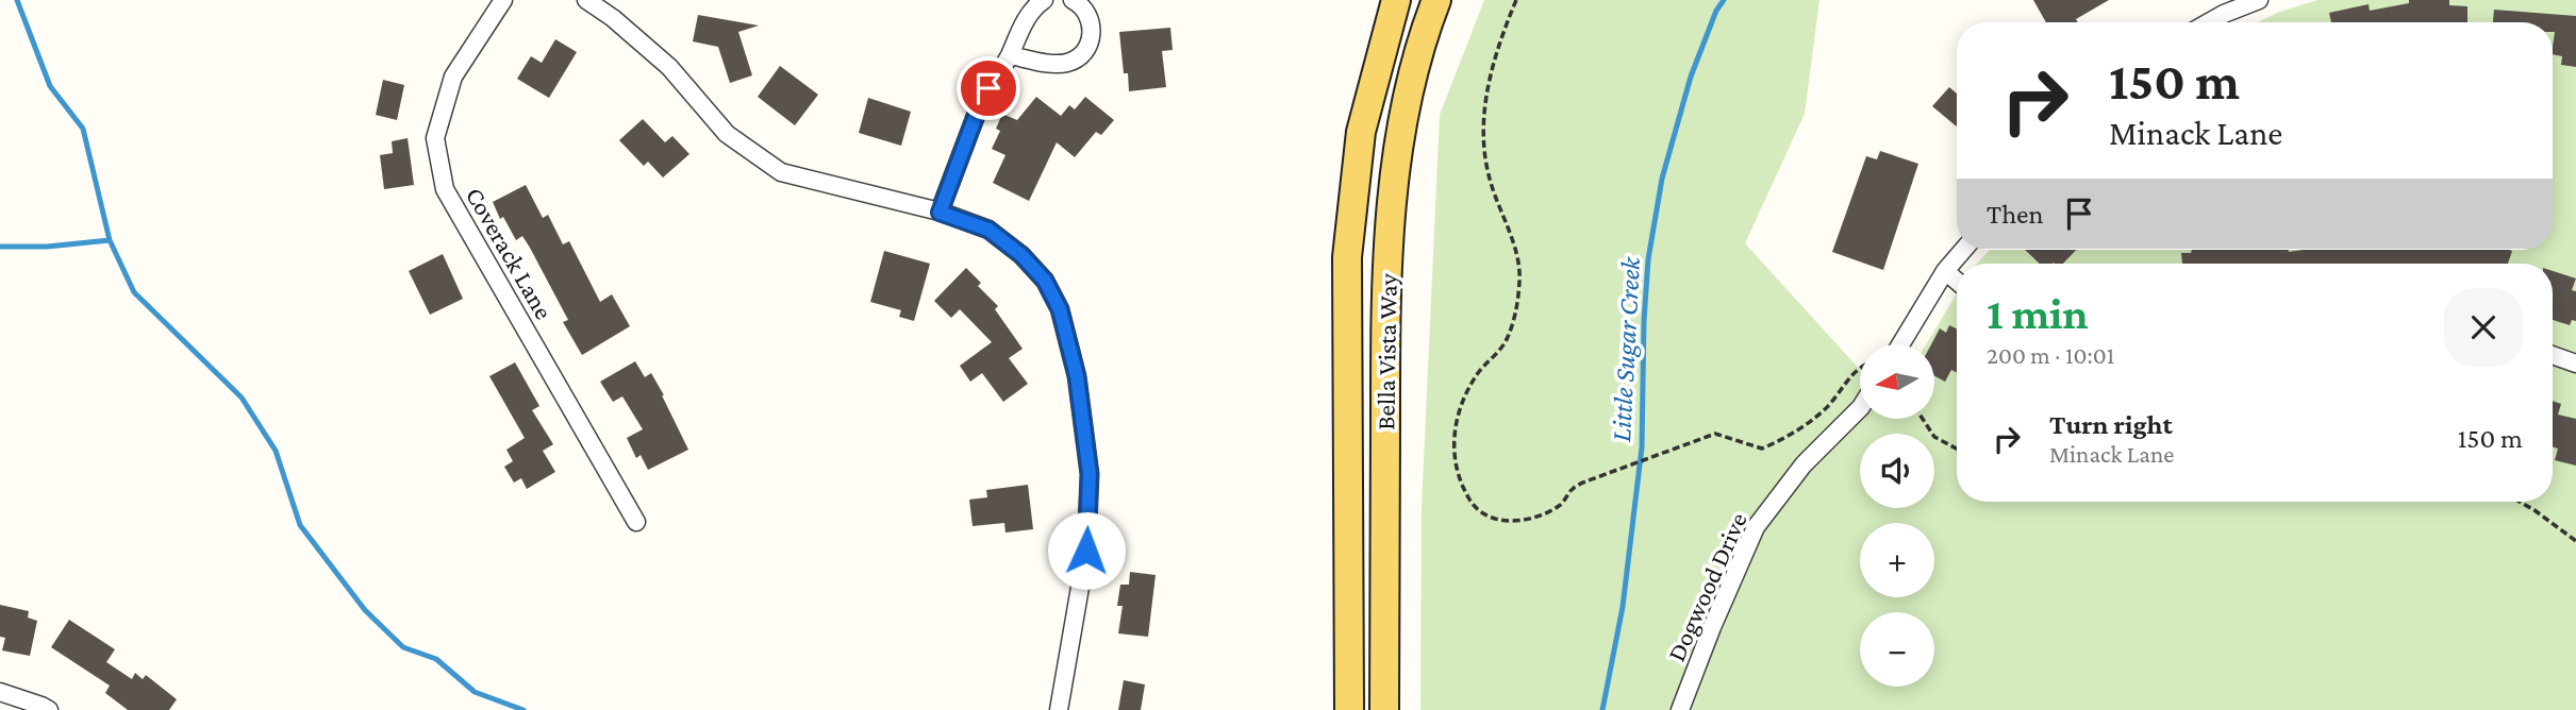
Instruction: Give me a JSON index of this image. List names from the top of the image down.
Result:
{
  "streets": {
    "main road": ["Bella Vista Way"],
    "street": ["Coverack Lane", "Dogwood Drive"]
  },
  "water": ["Little Sugar Creek"],
  "north": "left",
  "page": {
    "turn": ["150 m", "Minack Lane"],
    "then": "Then",
    "heading": ["1 min", "200 m · 10:01"],
    "map_buttons": ["+", "−"],
    "list": [
      {
        "name": "Turn right",
        "note": "Minack Lane",
        "value": "150 m"
      }
    ]
  }
}
